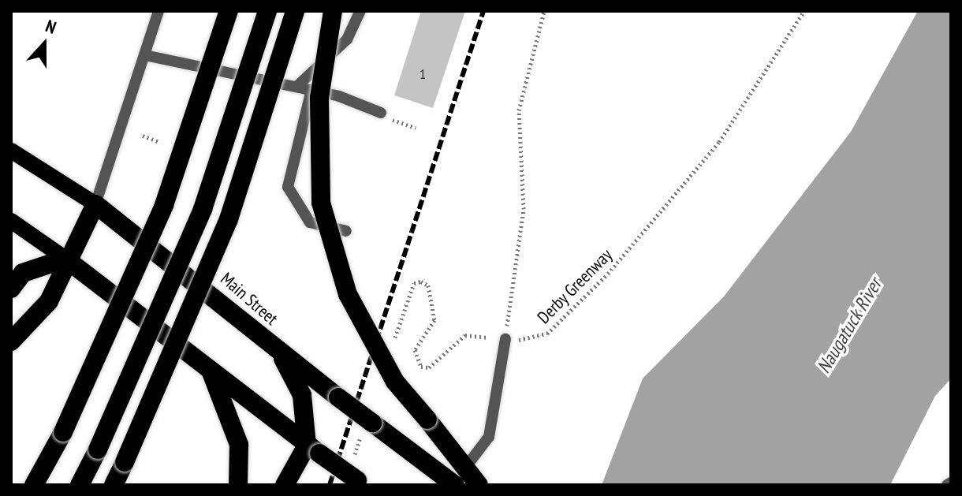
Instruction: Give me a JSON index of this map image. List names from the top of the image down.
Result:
{
  "streets": {
    "highway": ["Main Street"],
    "path": ["Derby Greenway"]
  },
  "water": ["Naugatuck River"],
  "house_numbers": ["1"],
  "north": "top"
}
